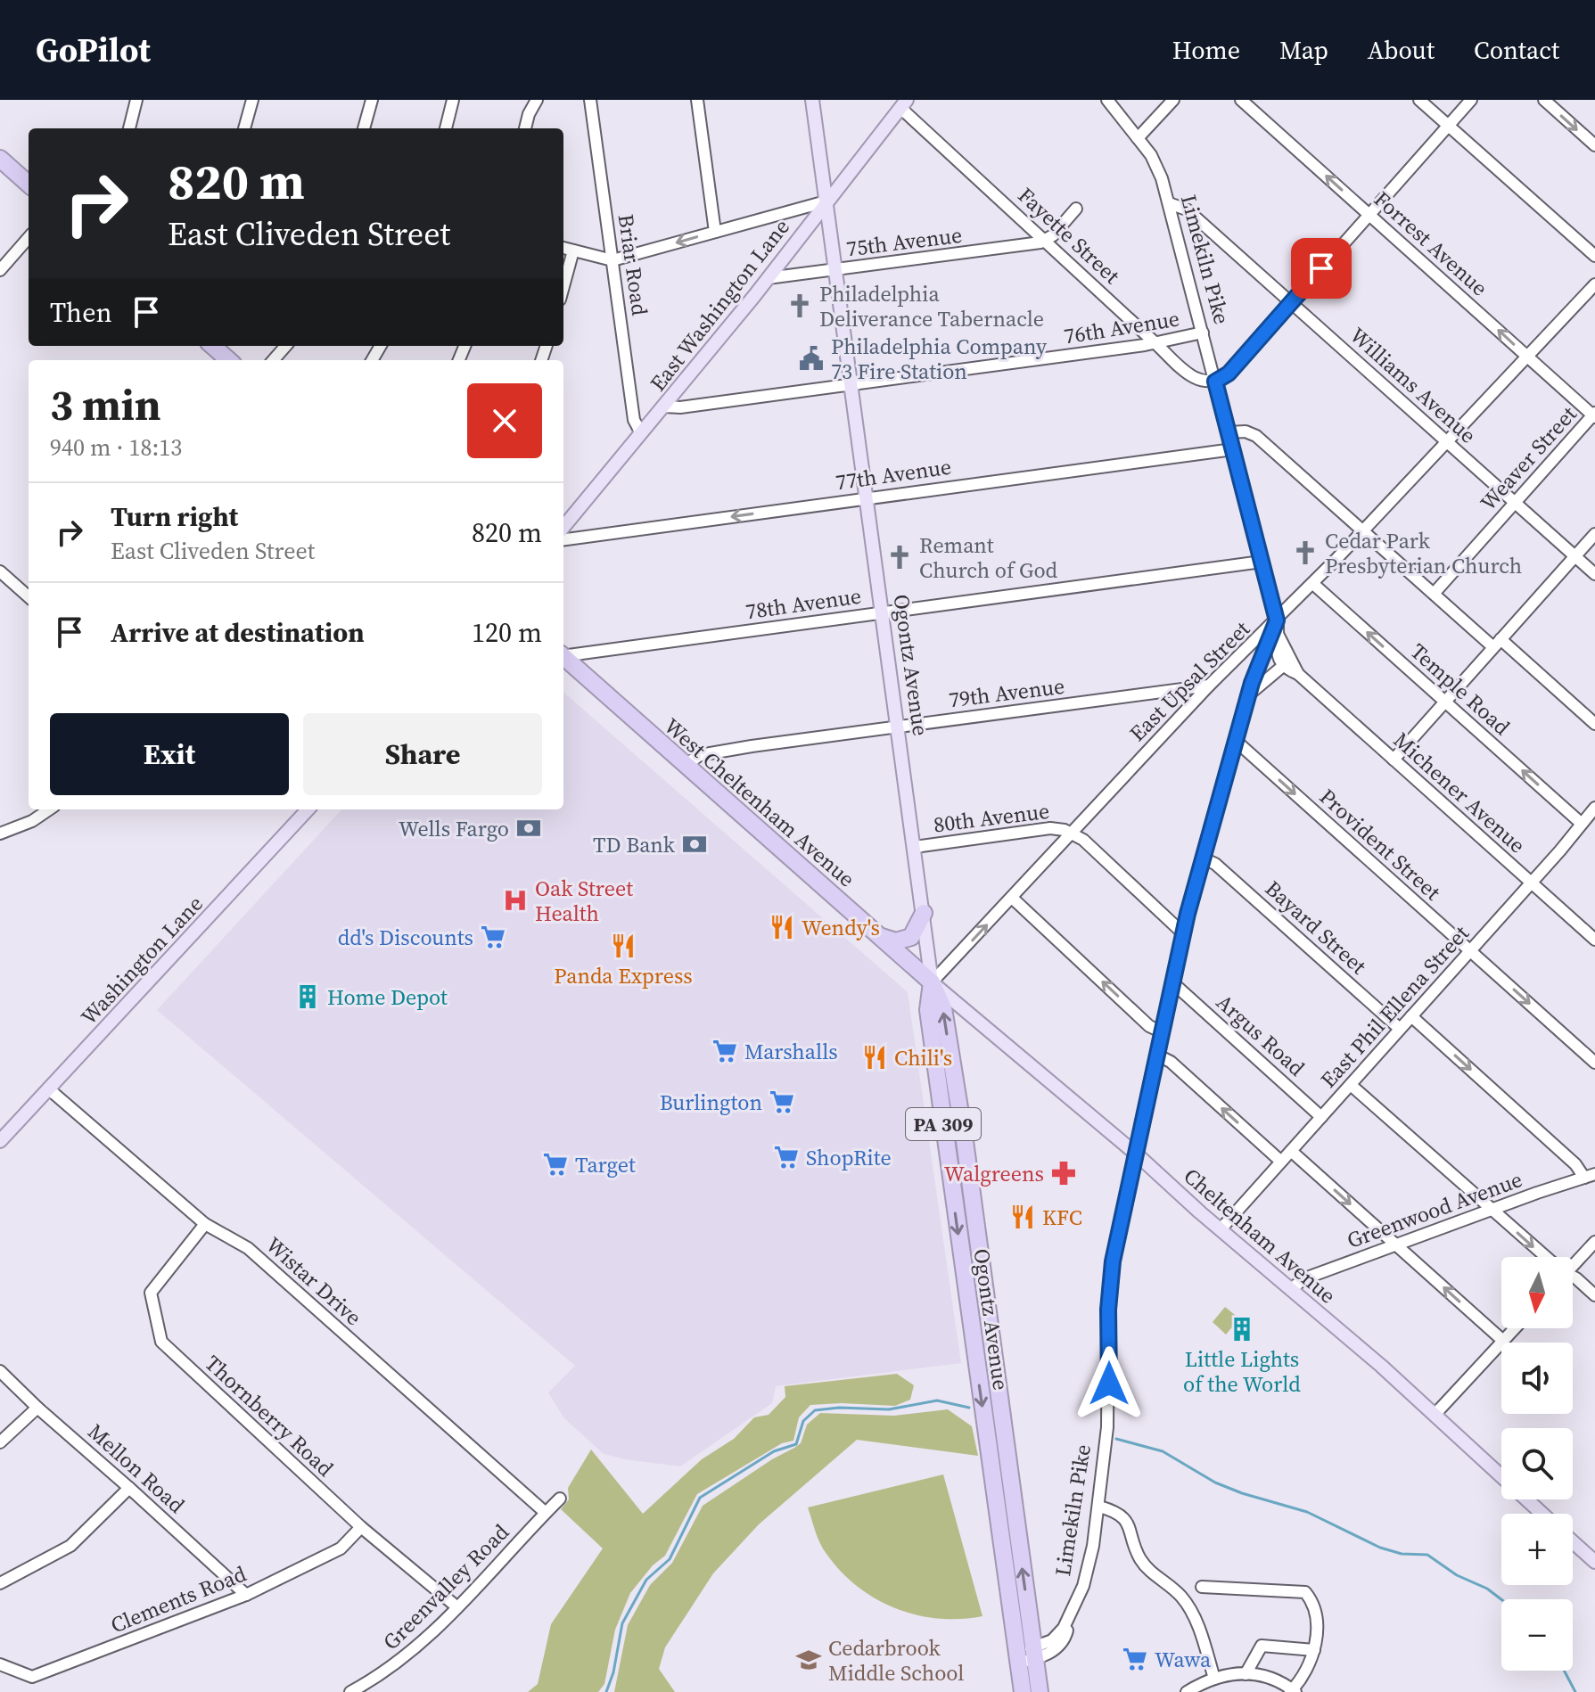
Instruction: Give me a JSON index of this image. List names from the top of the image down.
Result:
{
  "streets": {
    "highway": ["Ogontz Avenue", "West Cheltenham Avenue", "PA 309"],
    "main road": ["East Washington Lane", "Washington Lane", "Cheltenham Avenue"],
    "street": [
      "Fayette Street",
      "75th Avenue",
      "Forrest Avenue",
      "Limekiln Pike",
      "Briar Road",
      "76th Avenue",
      "Williams Avenue",
      "Weaver Street",
      "77th Avenue",
      "78th Avenue",
      "East Upsal Street",
      "Temple Road",
      "79th Avenue",
      "Michener Avenue",
      "80th Avenue",
      "Provident Street",
      "Bayard Street",
      "East Phil Ellena Street",
      "Argus Road",
      "Greenwood Avenue",
      "Wistar Drive",
      "Thornberry Road",
      "Mellon Road",
      "Greenvalley Road",
      "Clements Road"
    ]
  },
  "crossings": [
    ["Fayette Street", "75th Avenue"],
    ["Fayette Street", "Limekiln Pike"],
    ["Fayette Street", "East Washington Lane"],
    ["Fayette Street", "76th Avenue"],
    ["75th Avenue", "East Washington Lane"],
    ["75th Avenue", "Ogontz Avenue"],
    ["Forrest Avenue", "Weaver Street"],
    ["Forrest Avenue", "East Upsal Street"],
    ["Limekiln Pike", "76th Avenue"],
    ["Limekiln Pike", "Williams Avenue"],
    ["Limekiln Pike", "77th Avenue"],
    ["Limekiln Pike", "78th Avenue"],
    ["Limekiln Pike", "Ogontz Avenue"],
    ["Limekiln Pike", "East Upsal Street"],
    ["Limekiln Pike", "Michener Avenue"],
    ["Limekiln Pike", "Provident Street"],
    ["Limekiln Pike", "Bayard Street"],
    ["Limekiln Pike", "Argus Road"],
    ["Limekiln Pike", "PA 309"],
    ["Limekiln Pike", "Cheltenham Avenue"],
    ["Briar Road", "East Washington Lane"],
    ["East Washington Lane", "76th Avenue"],
    ["East Washington Lane", "Ogontz Avenue"],
    ["76th Avenue", "Ogontz Avenue"],
    ["Williams Avenue", "Weaver Street"],
    ["Williams Avenue", "East Upsal Street"],
    ["77th Avenue", "Ogontz Avenue"],
    ["78th Avenue", "Ogontz Avenue"],
    ["Ogontz Avenue", "East Upsal Street"],
    ["Ogontz Avenue", "79th Avenue"],
    ["Ogontz Avenue", "West Cheltenham Avenue"],
    ["Ogontz Avenue", "80th Avenue"],
    ["Ogontz Avenue", "PA 309"],
    ["Ogontz Avenue", "Cheltenham Avenue"],
    ["East Upsal Street", "Temple Road"],
    ["East Upsal Street", "79th Avenue"],
    ["East Upsal Street", "Michener Avenue"],
    ["East Upsal Street", "West Cheltenham Avenue"],
    ["East Upsal Street", "80th Avenue"],
    ["East Upsal Street", "Cheltenham Avenue"],
    ["Temple Road", "East Phil Ellena Street"],
    ["79th Avenue", "West Cheltenham Avenue"],
    ["Michener Avenue", "East Phil Ellena Street"],
    ["West Cheltenham Avenue", "Cheltenham Avenue"],
    ["Provident Street", "East Phil Ellena Street"],
    ["Bayard Street", "East Phil Ellena Street"],
    ["Washington Lane", "Wistar Drive"],
    ["East Phil Ellena Street", "Argus Road"],
    ["East Phil Ellena Street", "Cheltenham Avenue"],
    ["Greenwood Avenue", "Cheltenham Avenue"],
    ["Wistar Drive", "Thornberry Road"],
    ["Wistar Drive", "Greenvalley Road"],
    ["Thornberry Road", "Greenvalley Road"],
    ["Thornberry Road", "Clements Road"],
    ["Mellon Road", "Clements Road"]
  ],
  "one_way": ["Forrest Avenue", "77th Avenue"],
  "places": {
    "church": ["Philadelphia Deliverance Tabernacle", "Cedar Park Presbyterian Church", "Remant Church of God"],
    "public building": ["Philadelphia Company 73 Fire Station"],
    "bank": ["Wells Fargo", "TD Bank"],
    "hospital": ["Oak Street Health"],
    "restaurant": [
      "Wendy's",
      "Panda Express",
      "Chili's",
      "KFC"
    ],
    "supermarket": [
      "dd's Discounts",
      "Marshalls",
      "Burlington",
      "ShopRite",
      "Target",
      "Wawa"
    ],
    "building": ["Home Depot", "Little Lights of the World"],
    "pharmacy": ["Walgreens"],
    "school or university": ["Cedarbrook Middle School"]
  },
  "north": "bottom",
  "page": {
    "header": "GoPilot",
    "nav": [
      "Home",
      "Map",
      "About",
      "Contact"
    ],
    "turn": ["820 m", "East Cliveden Street"],
    "then": "Then",
    "heading": ["3 min", "940 m · 18:13"],
    "list": [
      {
        "name": "Turn right",
        "note": "East Cliveden Street",
        "value": "820 m"
      },
      {
        "name": "Arrive at destination",
        "value": "120 m"
      }
    ],
    "buttons": ["Exit", "Share"],
    "map_buttons": ["+", "−"]
  }
}
